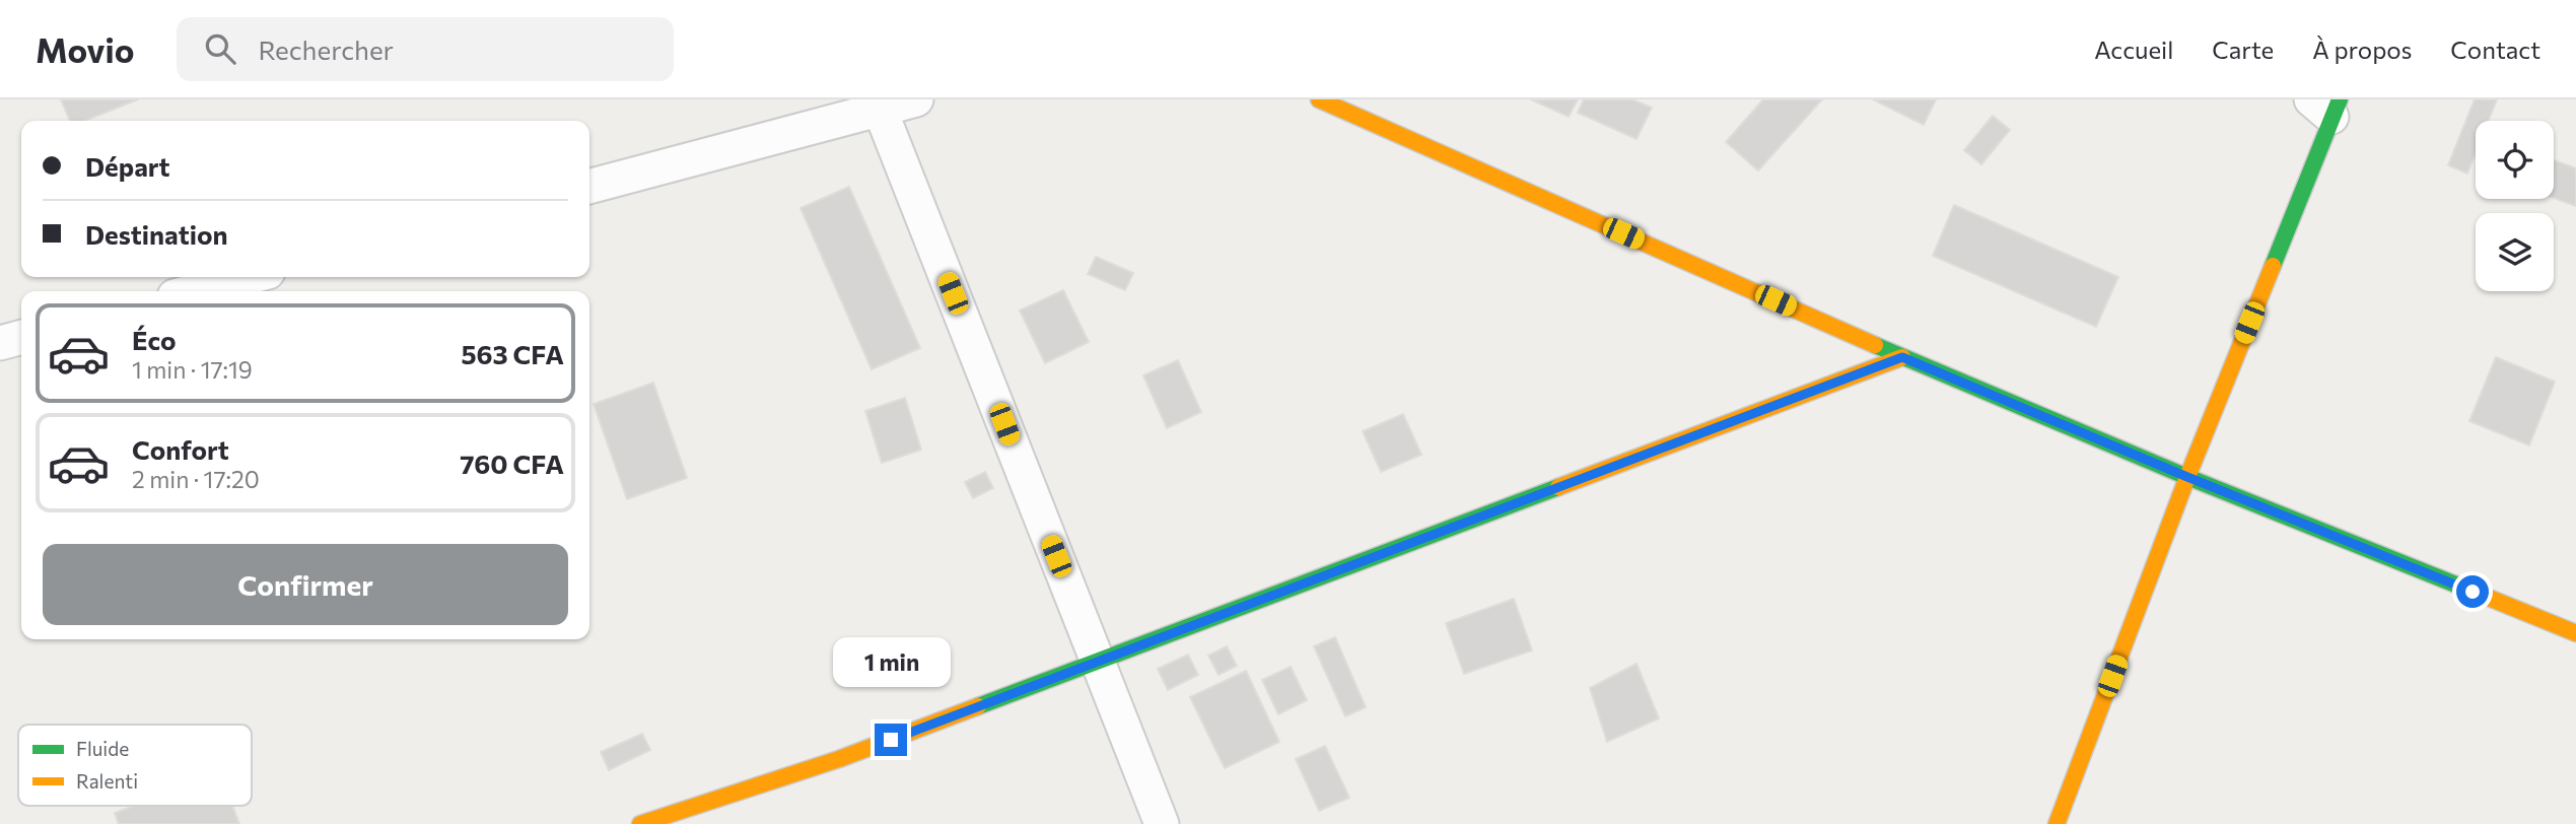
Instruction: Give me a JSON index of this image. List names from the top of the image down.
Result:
{
  "legend": ["Fluide", "Ralenti"],
  "page": {
    "header": "Movio",
    "search": "Rechercher",
    "nav": [
      "Accueil",
      "Carte",
      "À propos",
      "Contact"
    ],
    "banner": ["Départ", "Destination"],
    "list": [
      {
        "name": "Éco",
        "note": "1 min · 17:19",
        "value": "563 CFA"
      },
      {
        "name": "Confort",
        "note": "2 min · 17:20",
        "value": "760 CFA"
      }
    ],
    "buttons": "Confirmer",
    "bubble": "1 min"
  }
}
